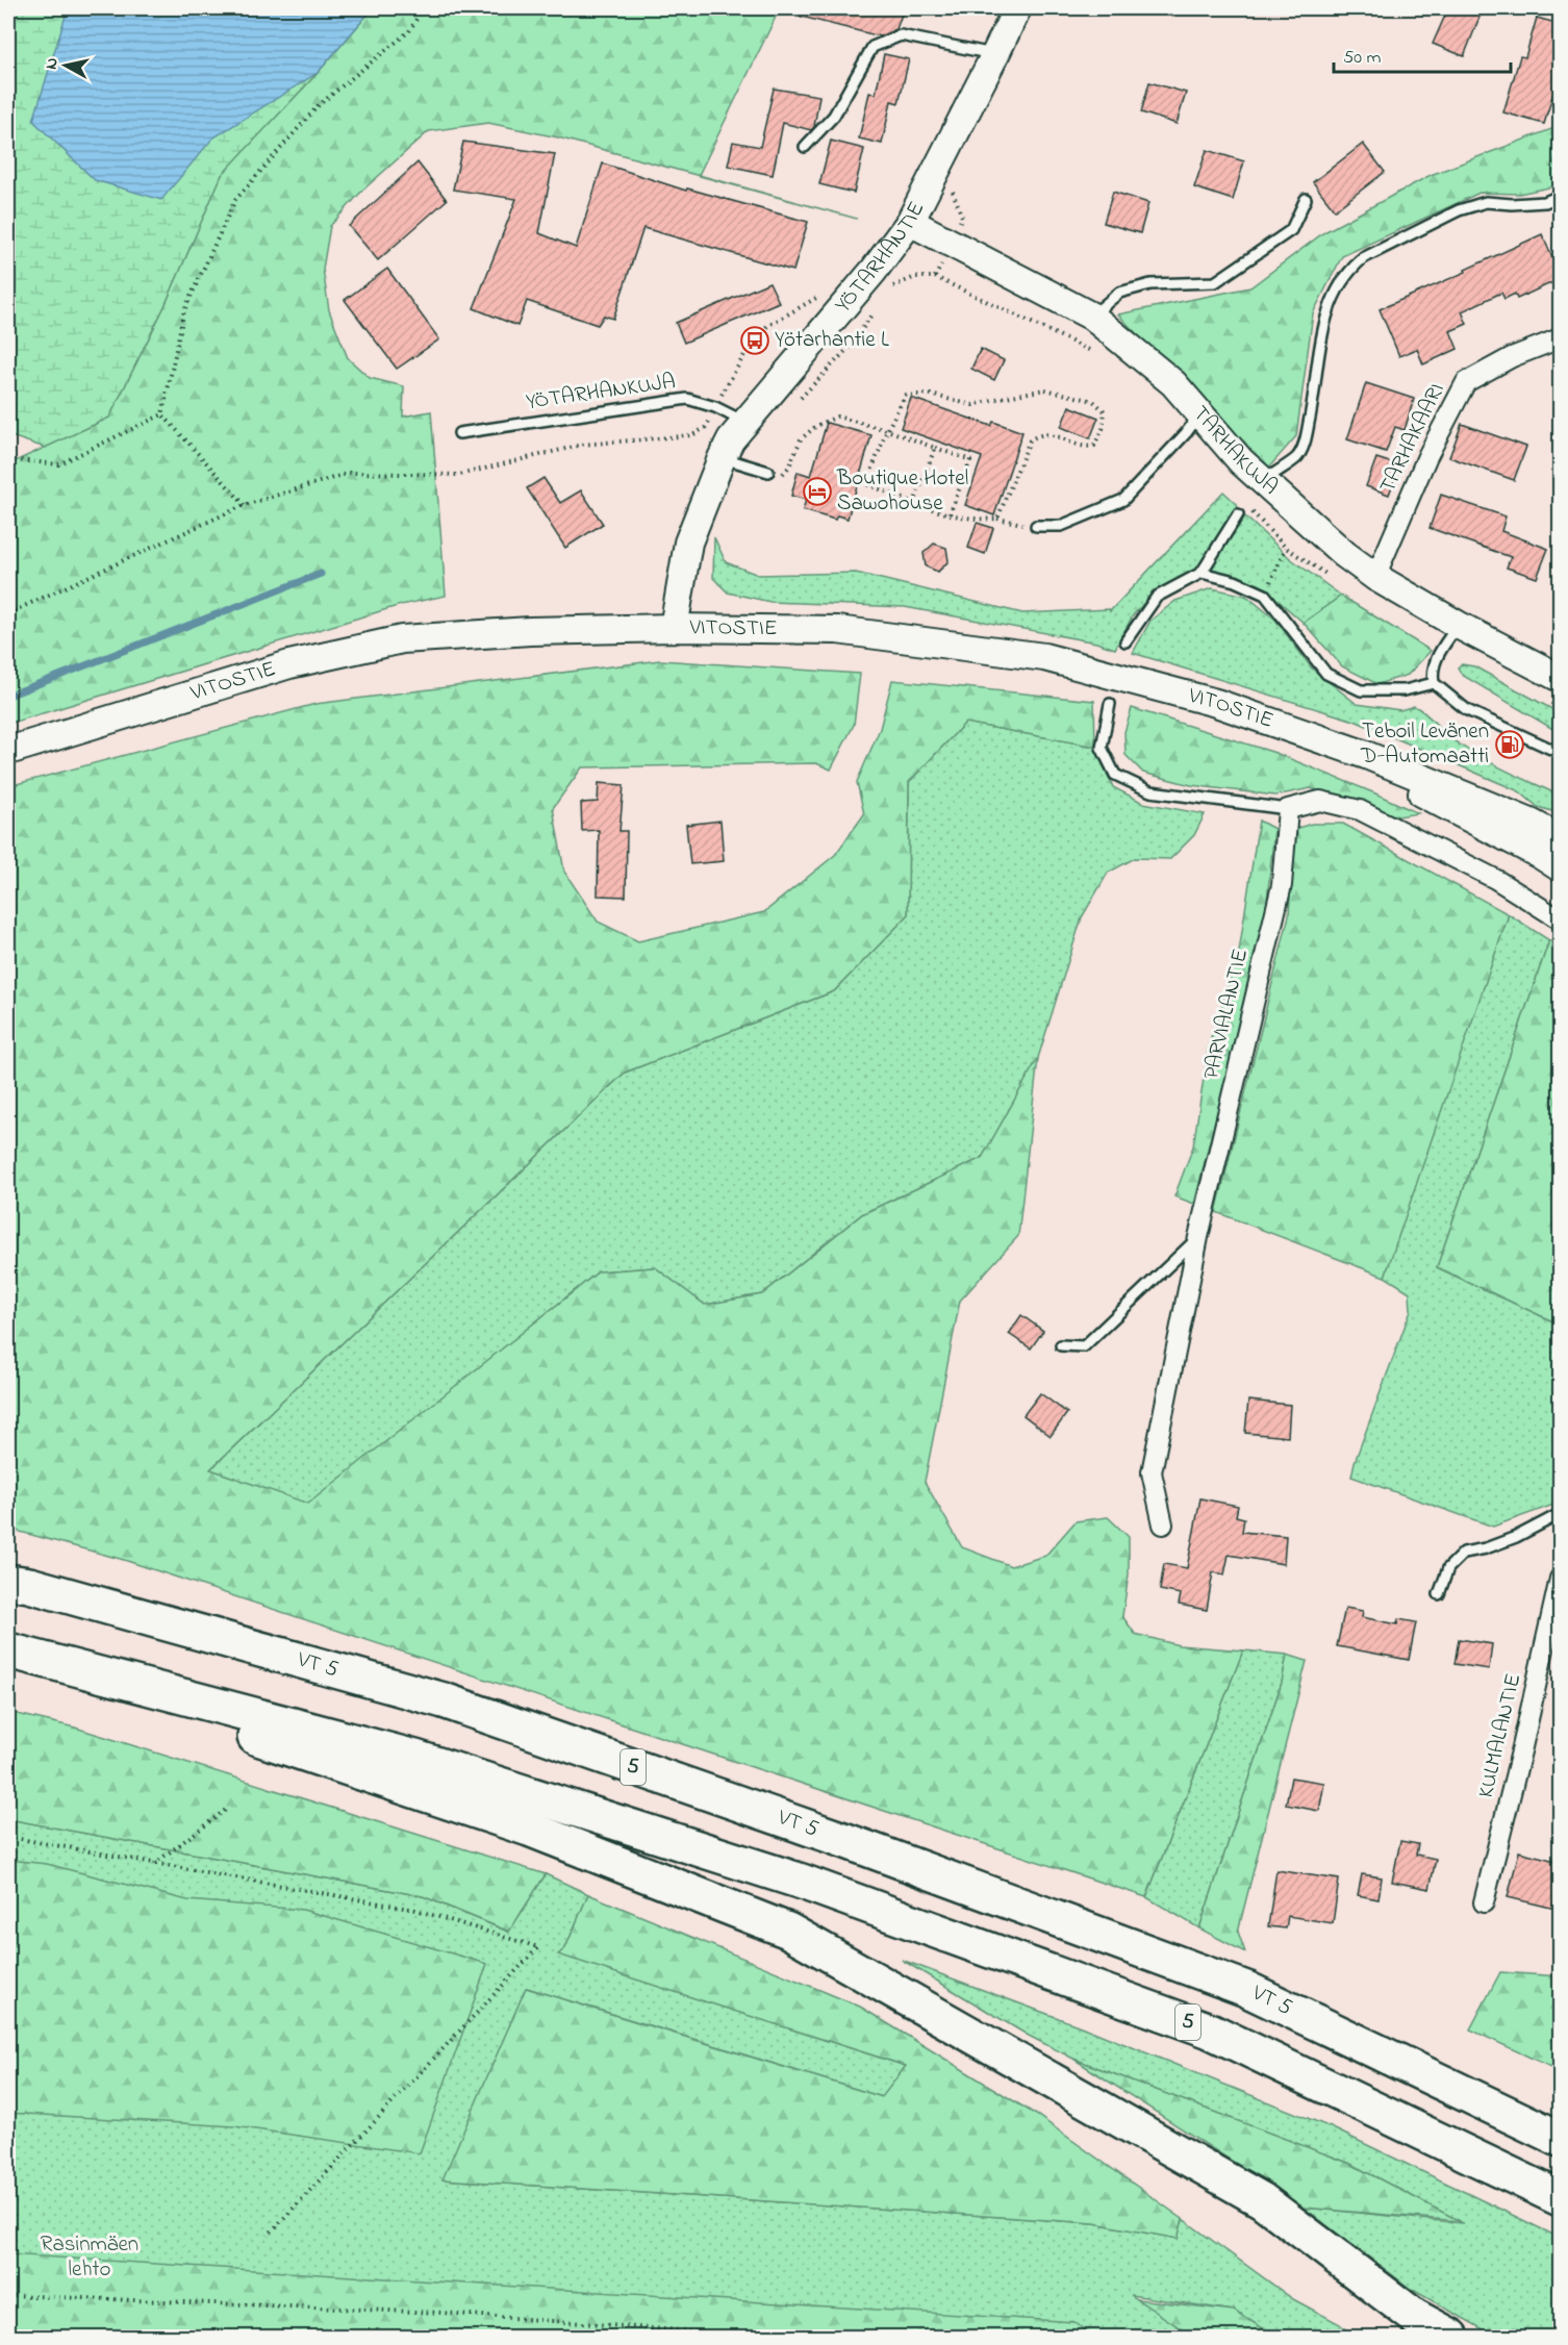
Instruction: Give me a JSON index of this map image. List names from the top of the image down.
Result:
{
  "streets": {
    "highway": ["VT 5", "5"],
    "main road": ["YÖTARHANTIE", "TARHAKUJA", "VITOSTIE"],
    "street": ["TARHAKAARI", "PARVIALANTIE", "KULMALANTIE"],
    "lane": ["YÖTARHANKUJA"]
  },
  "crossings": [
    ["YÖTARHANTIE", "YÖTARHANKUJA"],
    ["YÖTARHANTIE", "TARHAKUJA"],
    ["YÖTARHANTIE", "VITOSTIE"],
    ["TARHAKAARI", "TARHAKUJA"]
  ],
  "parks": ["Rasinmäen lehto"],
  "places": {
    "bus stop": ["Yötarhantie L"],
    "hotel": ["Boutique Hotel Sawohouse"],
    "fuel station": ["Teboil Levänen D-Automaatti"]
  },
  "scale_bar": "50 m",
  "north": "left"
}
